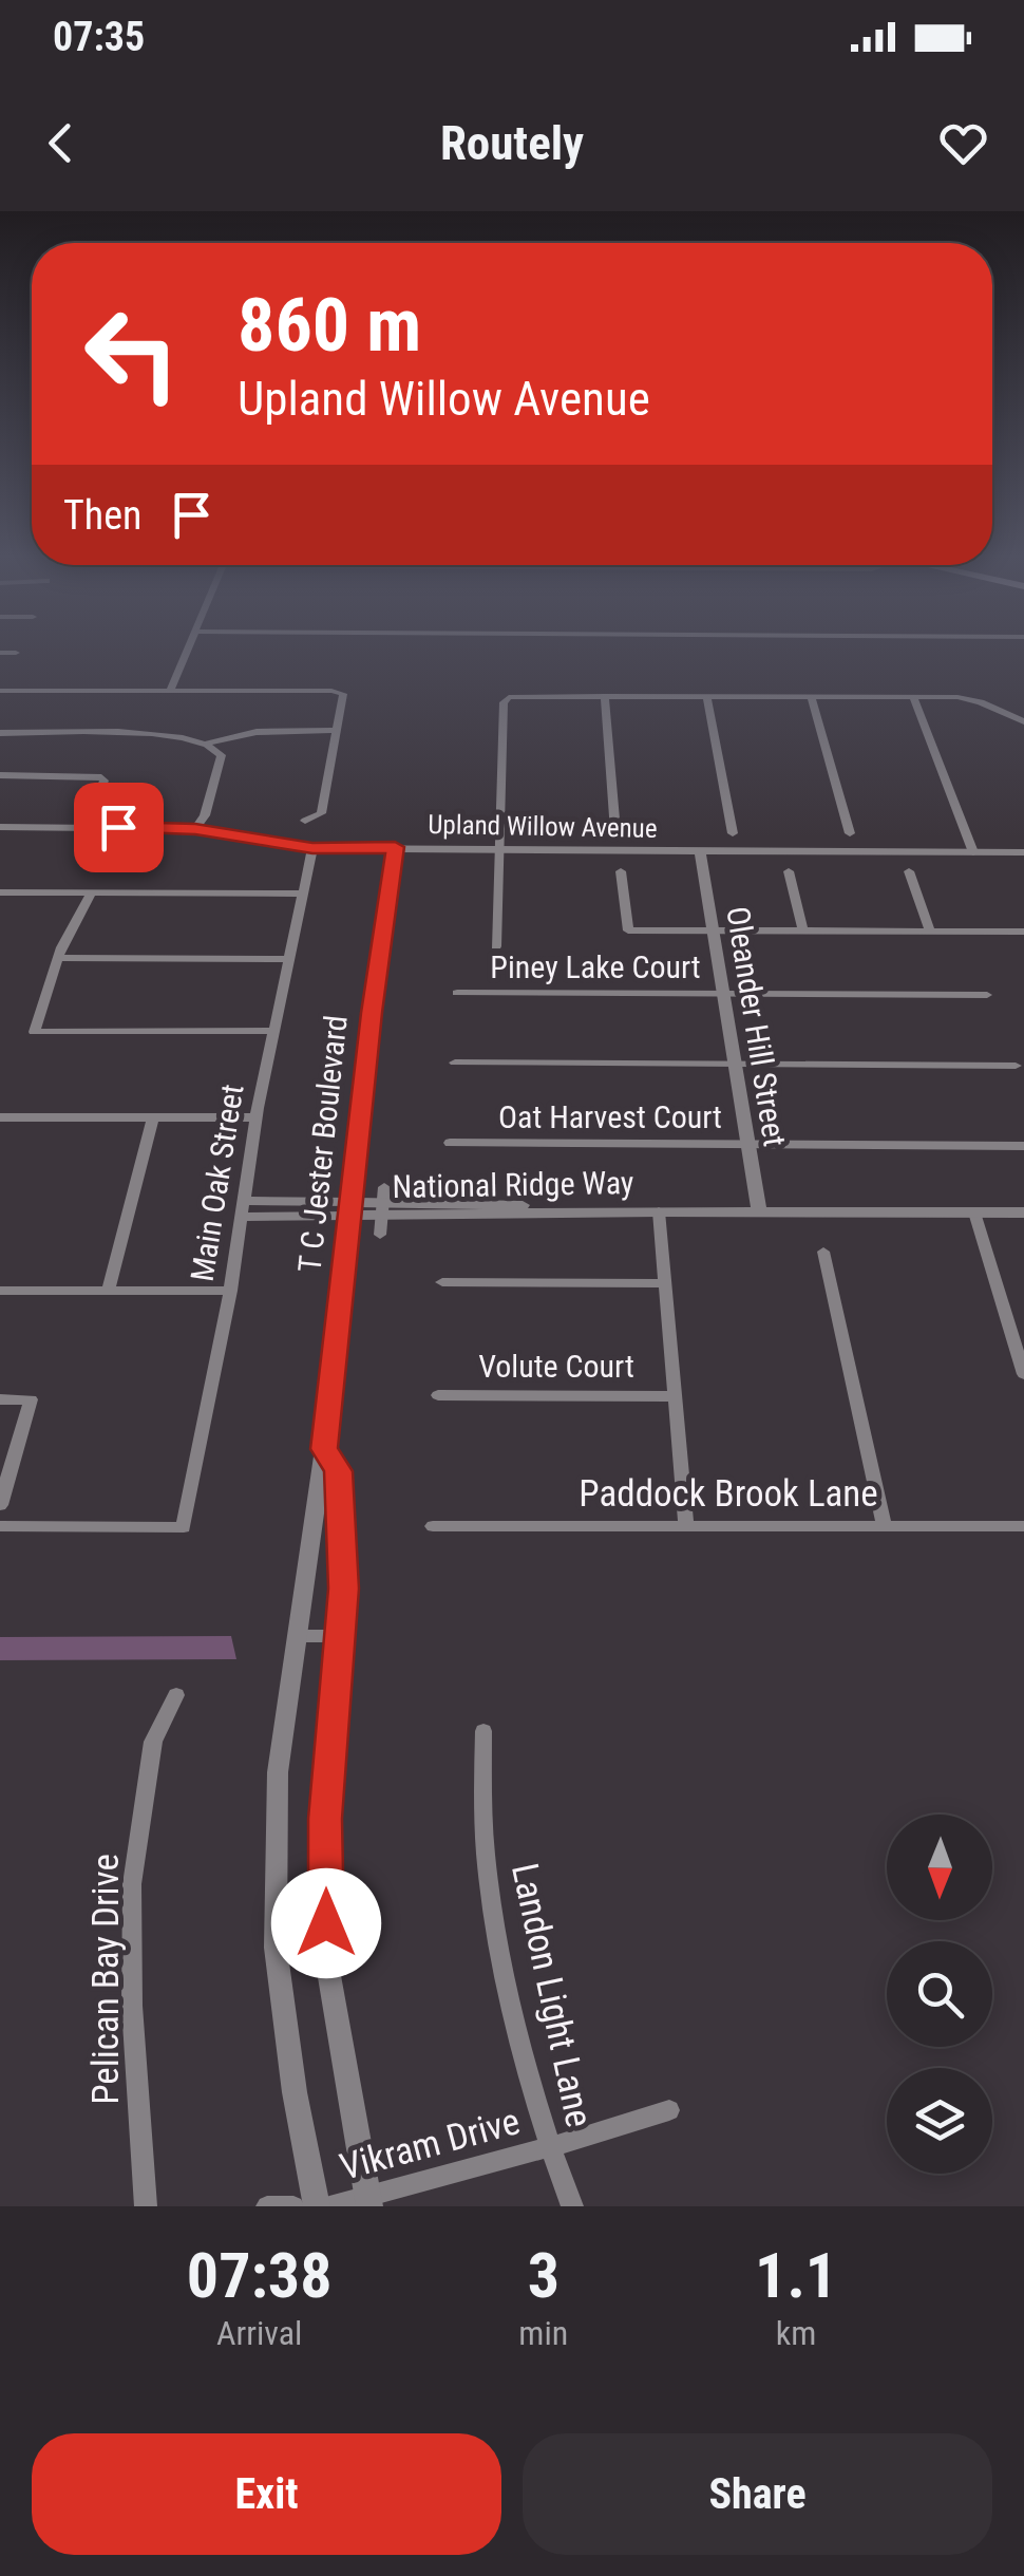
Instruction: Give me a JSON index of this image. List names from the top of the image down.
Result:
{
  "streets": {
    "street": [
      "Upland Willow Avenue",
      "Piney Lake Court",
      "Oleander Hill Street",
      "Oat Harvest Court",
      "T C Jester Boulevard",
      "Main Oak Street",
      "National Ridge Way",
      "Volute Court",
      "Paddock Brook Lane",
      "Pelican Bay Drive",
      "Landon Light Lane",
      "Vikram Drive"
    ]
  },
  "crossings": [
    ["Upland Willow Avenue", "Oleander Hill Street"],
    ["Upland Willow Avenue", "T C Jester Boulevard"],
    ["Upland Willow Avenue", "Main Oak Street"],
    ["Piney Lake Court", "Oleander Hill Street"],
    ["Oleander Hill Street", "Oat Harvest Court"],
    ["Oleander Hill Street", "National Ridge Way"],
    ["T C Jester Boulevard", "National Ridge Way"],
    ["T C Jester Boulevard", "Vikram Drive"],
    ["Main Oak Street", "National Ridge Way"],
    ["Landon Light Lane", "Vikram Drive"]
  ],
  "north": "bottom",
  "page": {
    "status": "07:35",
    "header": "Routely",
    "turn": ["860 m", "Upland Willow Avenue"],
    "then": "Then",
    "eta": [
      "07:38",
      "Arrival",
      "3",
      "min",
      "1.1",
      "km"
    ],
    "buttons": ["Exit", "Share"]
  }
}
